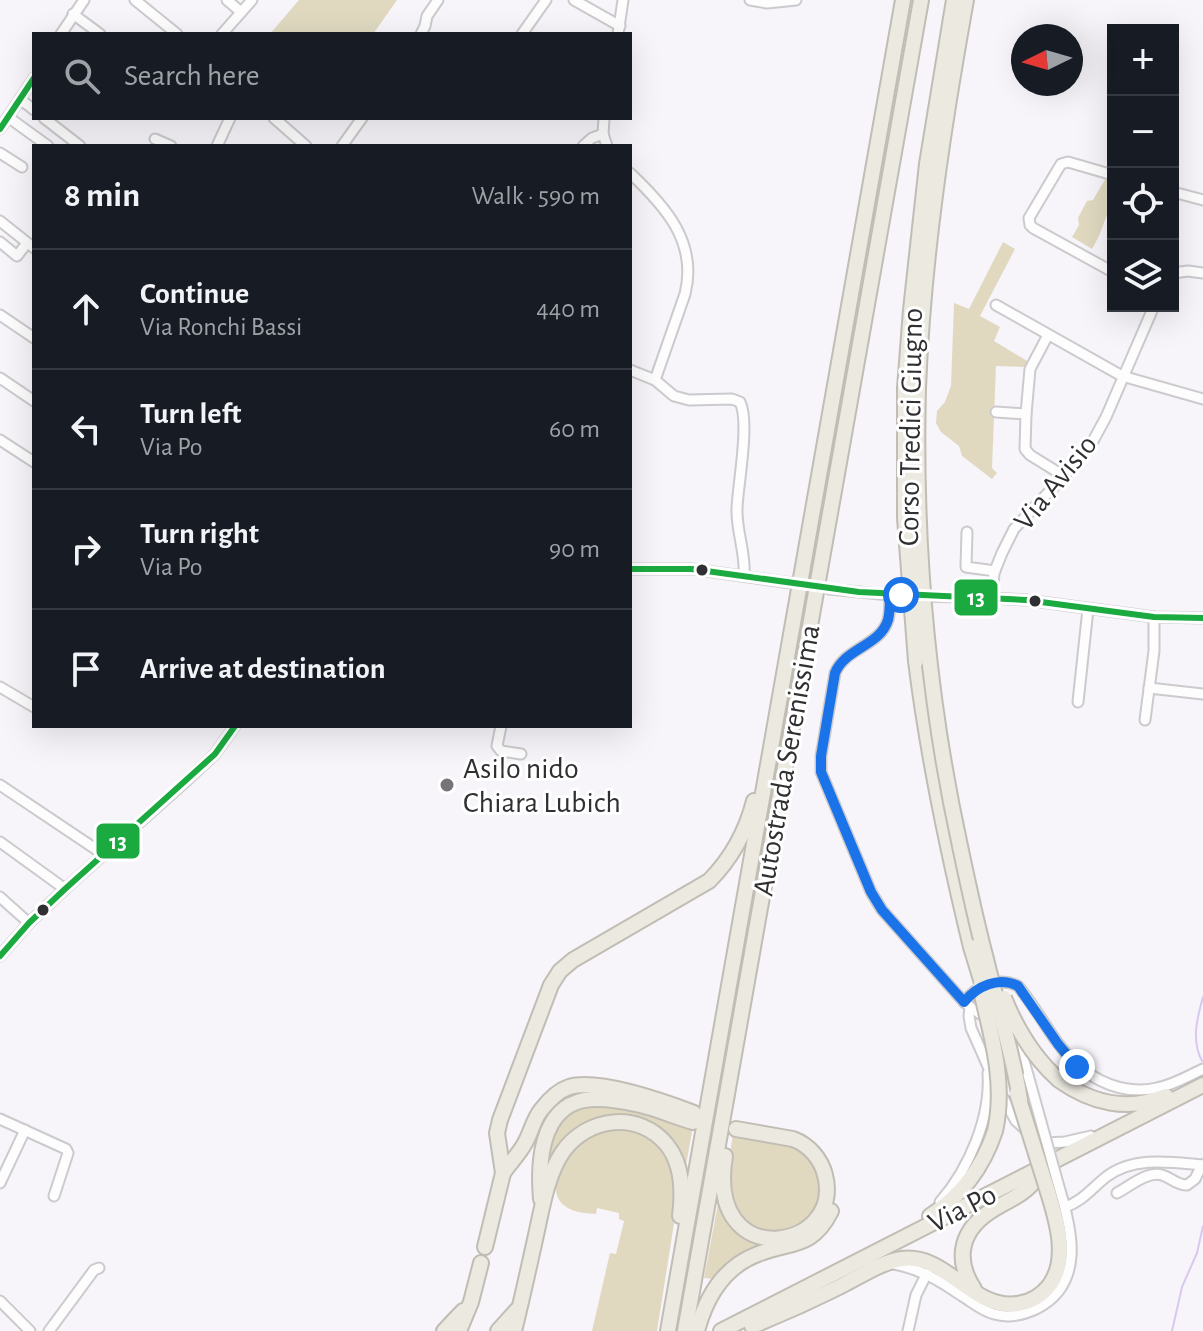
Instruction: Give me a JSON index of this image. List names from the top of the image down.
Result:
{
  "streets": {
    "highway": ["Corso Tredici Giugno", "Autostrada Serenissima", "Via Po"],
    "street": ["Via Avisio"]
  },
  "places": ["Asilo nido Chiara Lubich"],
  "lines": ["transit line 13"],
  "north": "left",
  "page": {
    "map_buttons": ["+", "−"],
    "search": "Search here",
    "heading": ["8 min", "Walk · 590 m"],
    "list": [
      ["Continue", "Via Ronchi Bassi", "440 m"],
      ["Turn left", "Via Po", "60 m"],
      ["Turn right", "Via Po", "90 m"],
      "Arrive at destination"
    ]
  }
}
